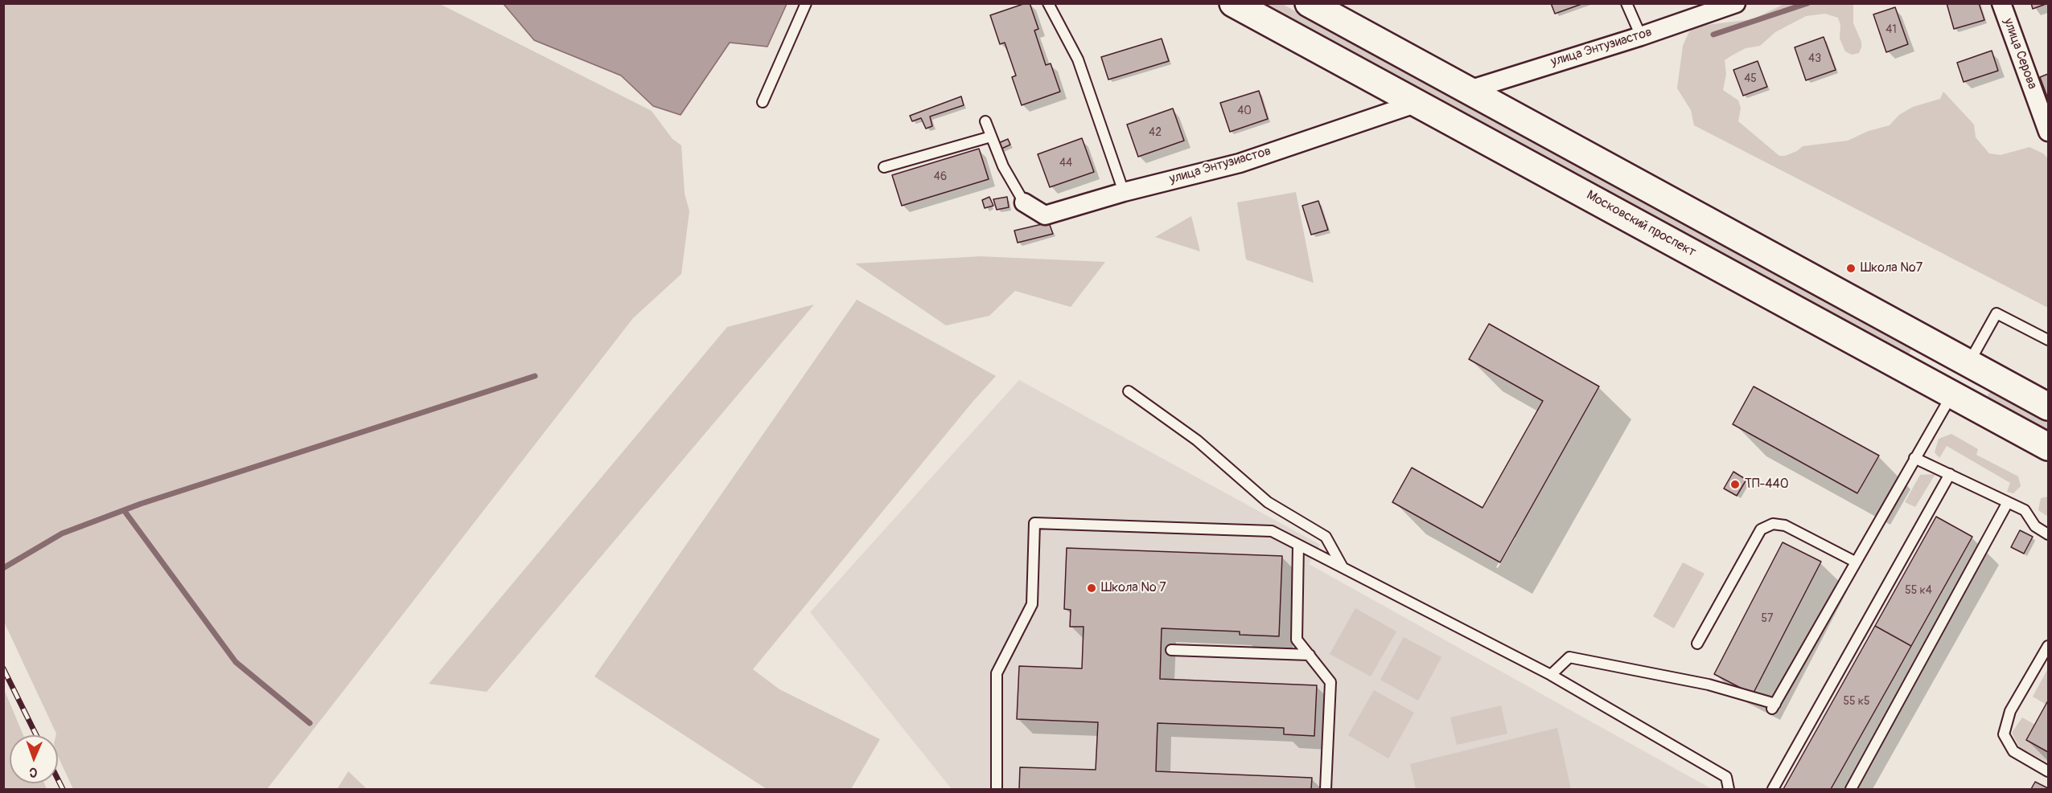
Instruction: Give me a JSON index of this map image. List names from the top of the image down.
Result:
{
  "streets": {
    "main road": ["Московский проспект"],
    "street": ["улица Энтузиастов", "улица Серова"]
  },
  "crossings": [
    ["улица Энтузиастов", "Московский проспект"]
  ],
  "places": ["Школа №7", "ТП-440", "Школа № 7"],
  "house_numbers": [
    "41",
    "43",
    "45",
    "40",
    "42",
    "44",
    "46",
    "55 к4",
    "57",
    "55 к5"
  ],
  "north": "bottom"
}
